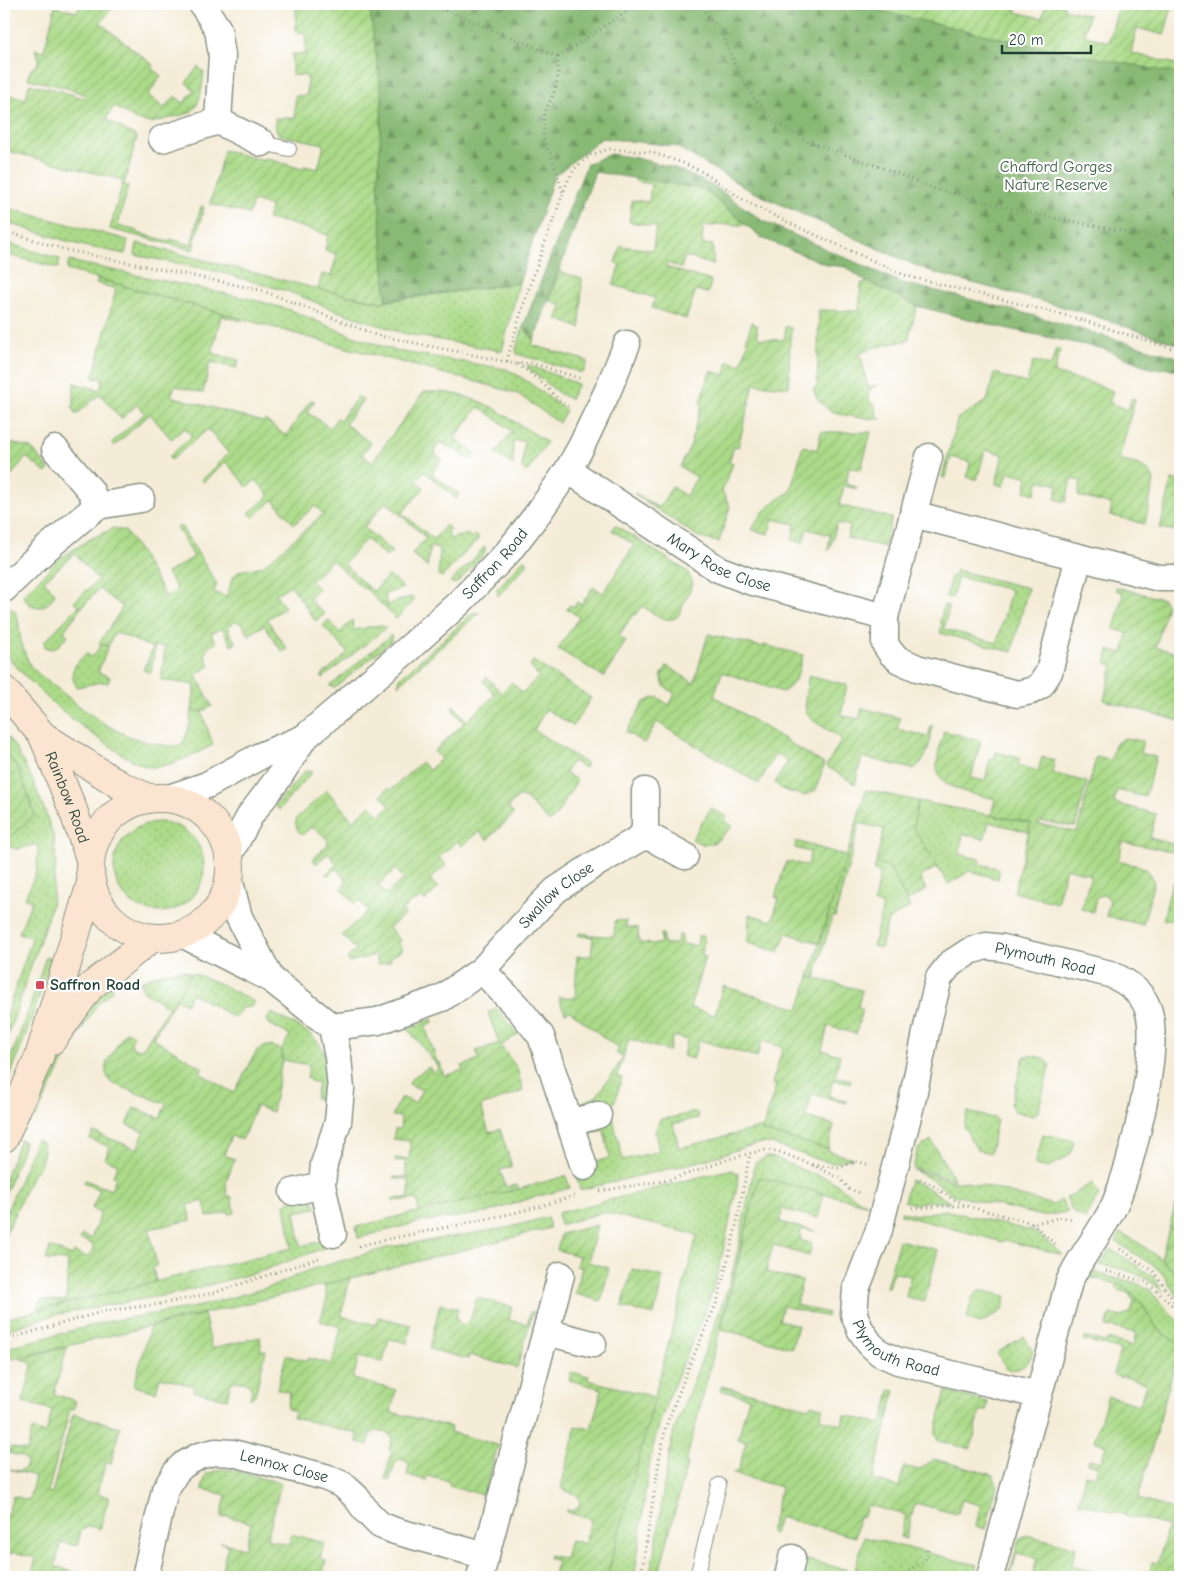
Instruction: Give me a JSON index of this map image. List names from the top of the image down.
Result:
{
  "streets": {
    "street": [
      "Mary Rose Close",
      "Saffron Road",
      "Rainbow Road",
      "Swallow Close",
      "Plymouth Road",
      "Lennox Close"
    ]
  },
  "crossings": [
    ["Mary Rose Close", "Saffron Road"],
    ["Saffron Road", "Rainbow Road"]
  ],
  "parks": ["Chafford Gorges Nature Reserve"],
  "places": {
    "transit": ["Saffron Road"]
  },
  "scale_bar": "20 m"
}
